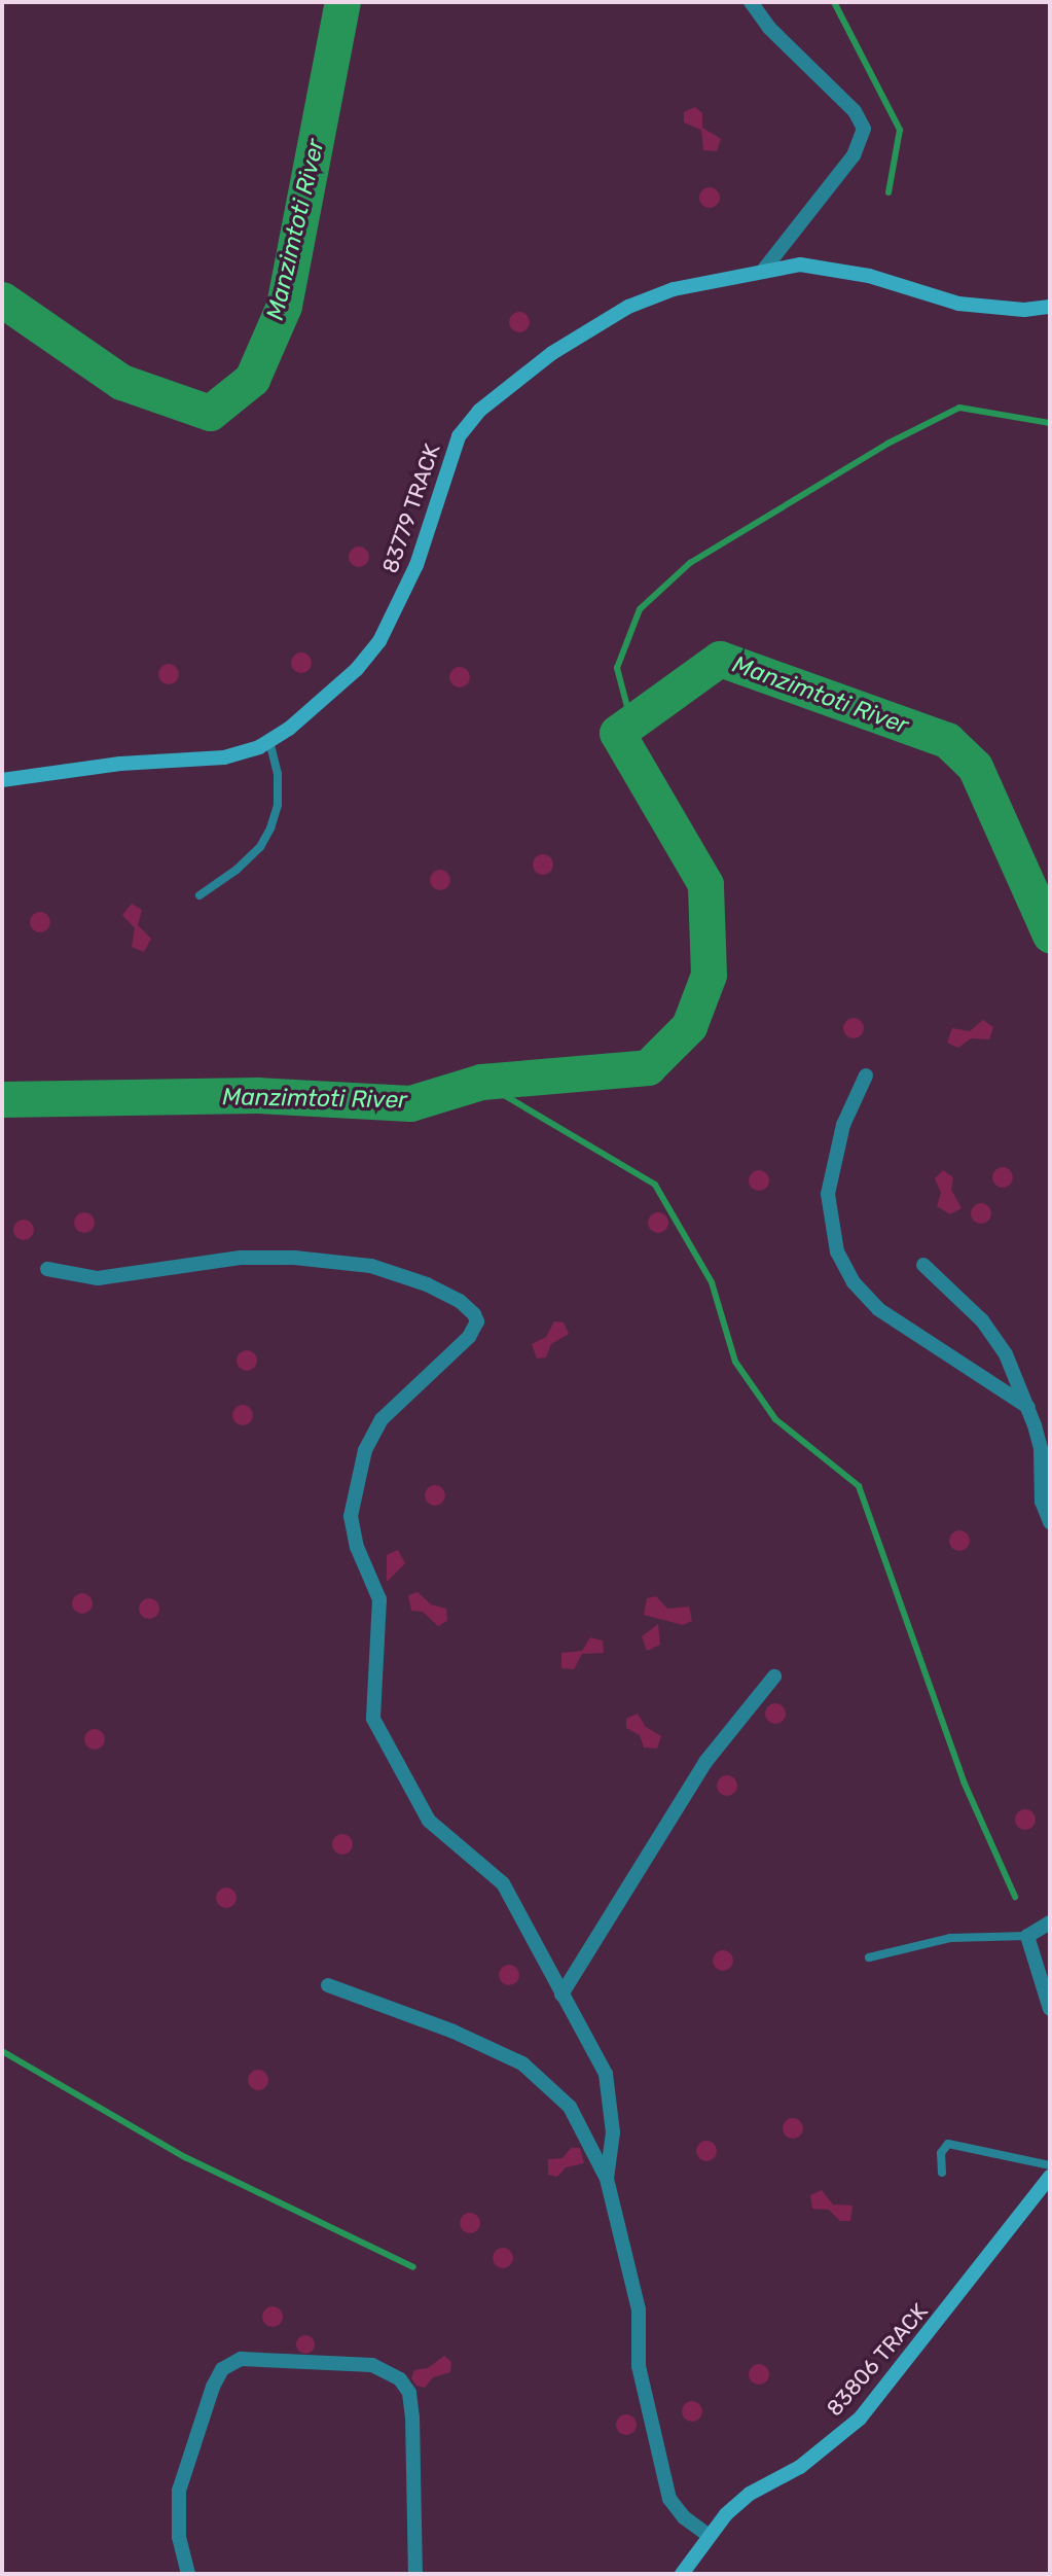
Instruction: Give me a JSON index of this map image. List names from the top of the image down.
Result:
{
  "streets": {
    "street": ["83779 TRACK", "83806 TRACK"]
  },
  "water": ["Manzimtoti River"]
}
